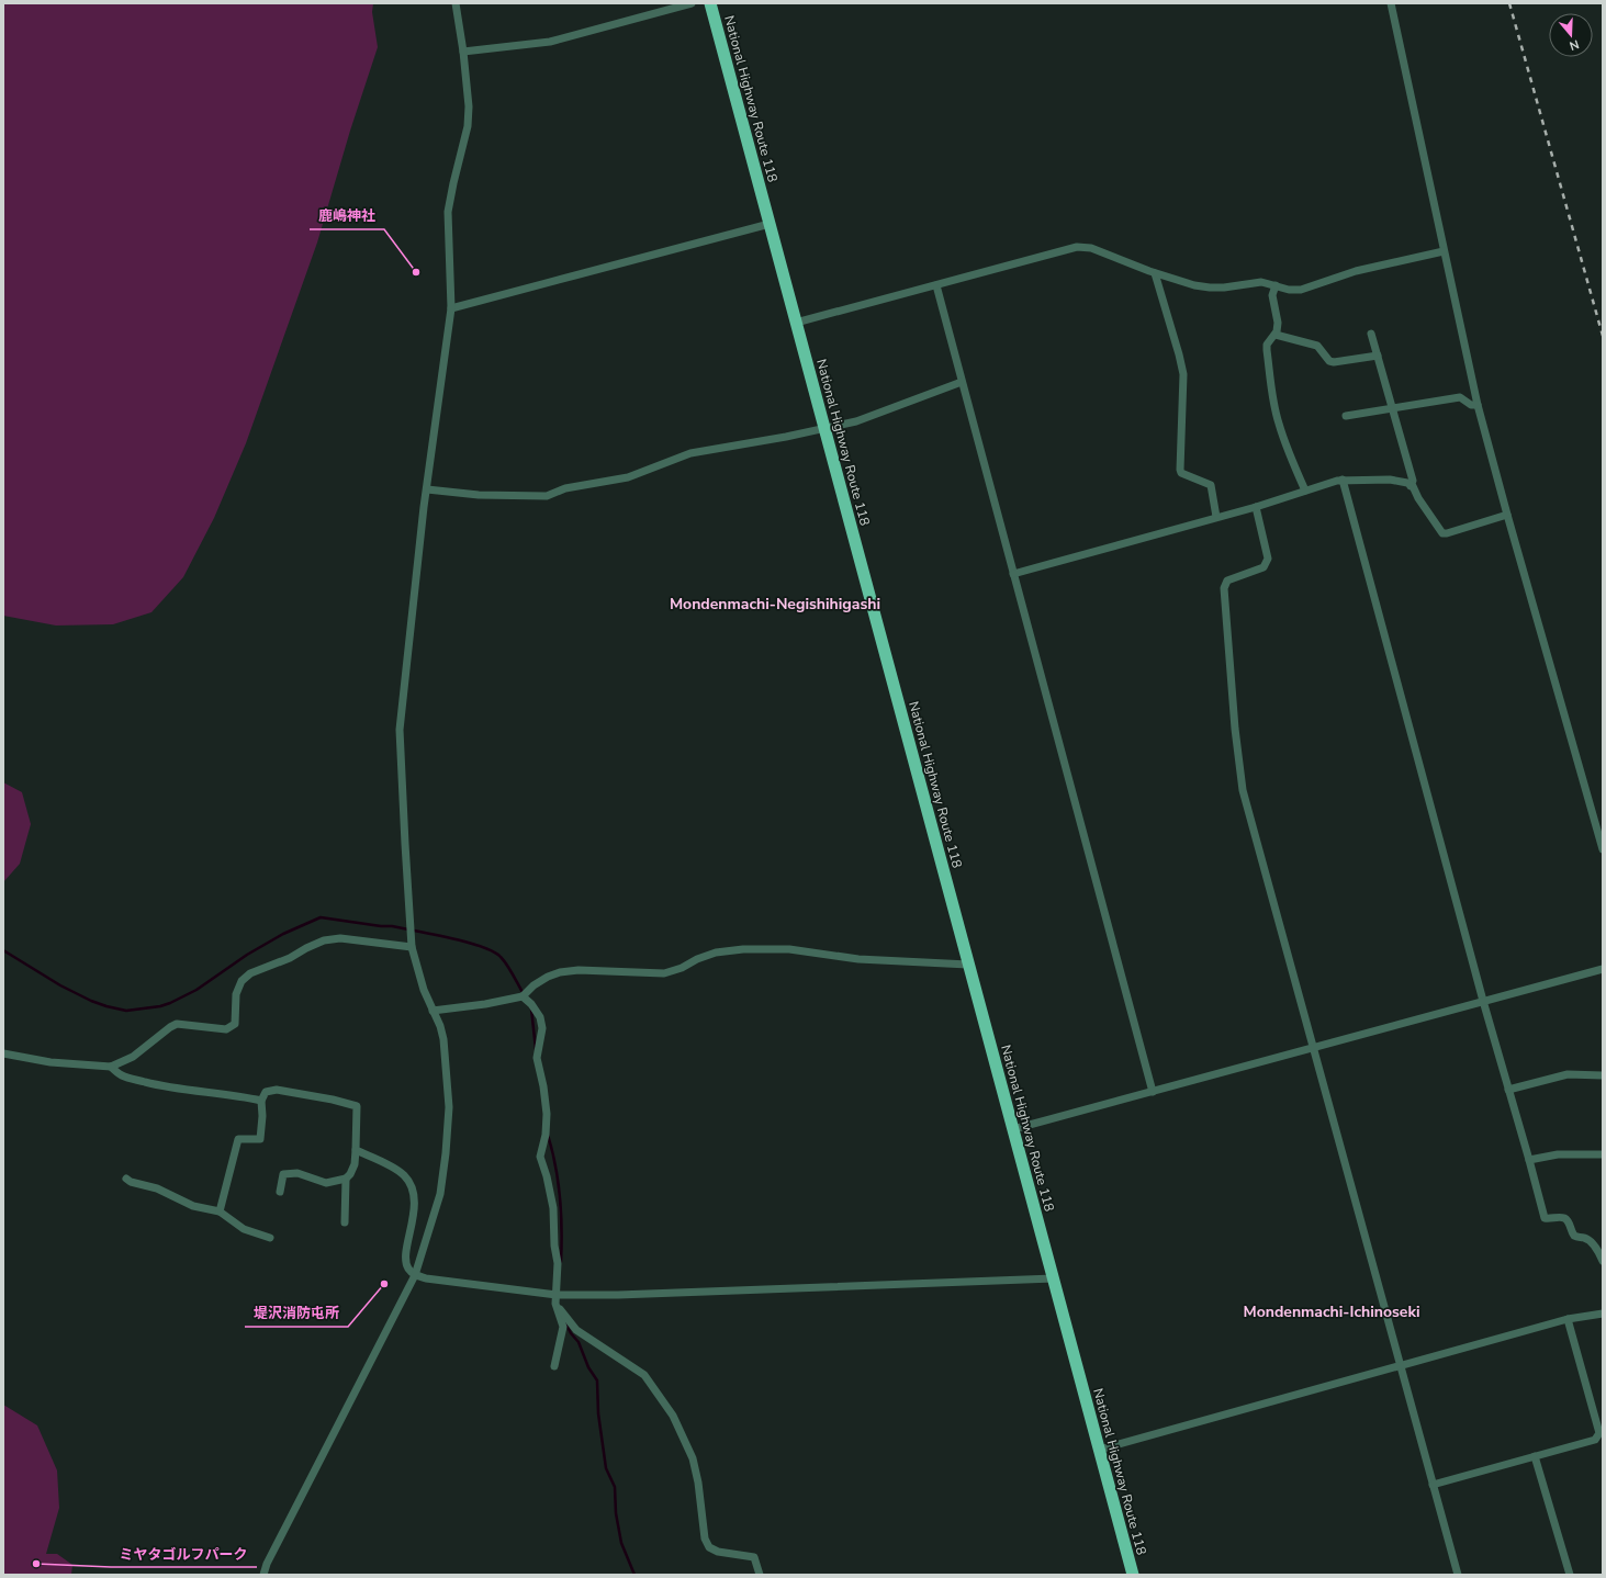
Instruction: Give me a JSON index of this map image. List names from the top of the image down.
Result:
{
  "streets": {
    "highway": ["National Highway Route 118"]
  },
  "districts": ["Mondenmachi-Negishihigashi", "Mondenmachi-Ichinoseki"],
  "places": ["鹿嶋神社", "堤沢消防屯所", "ミヤタゴルフパーク"],
  "north": "bottom"
}
